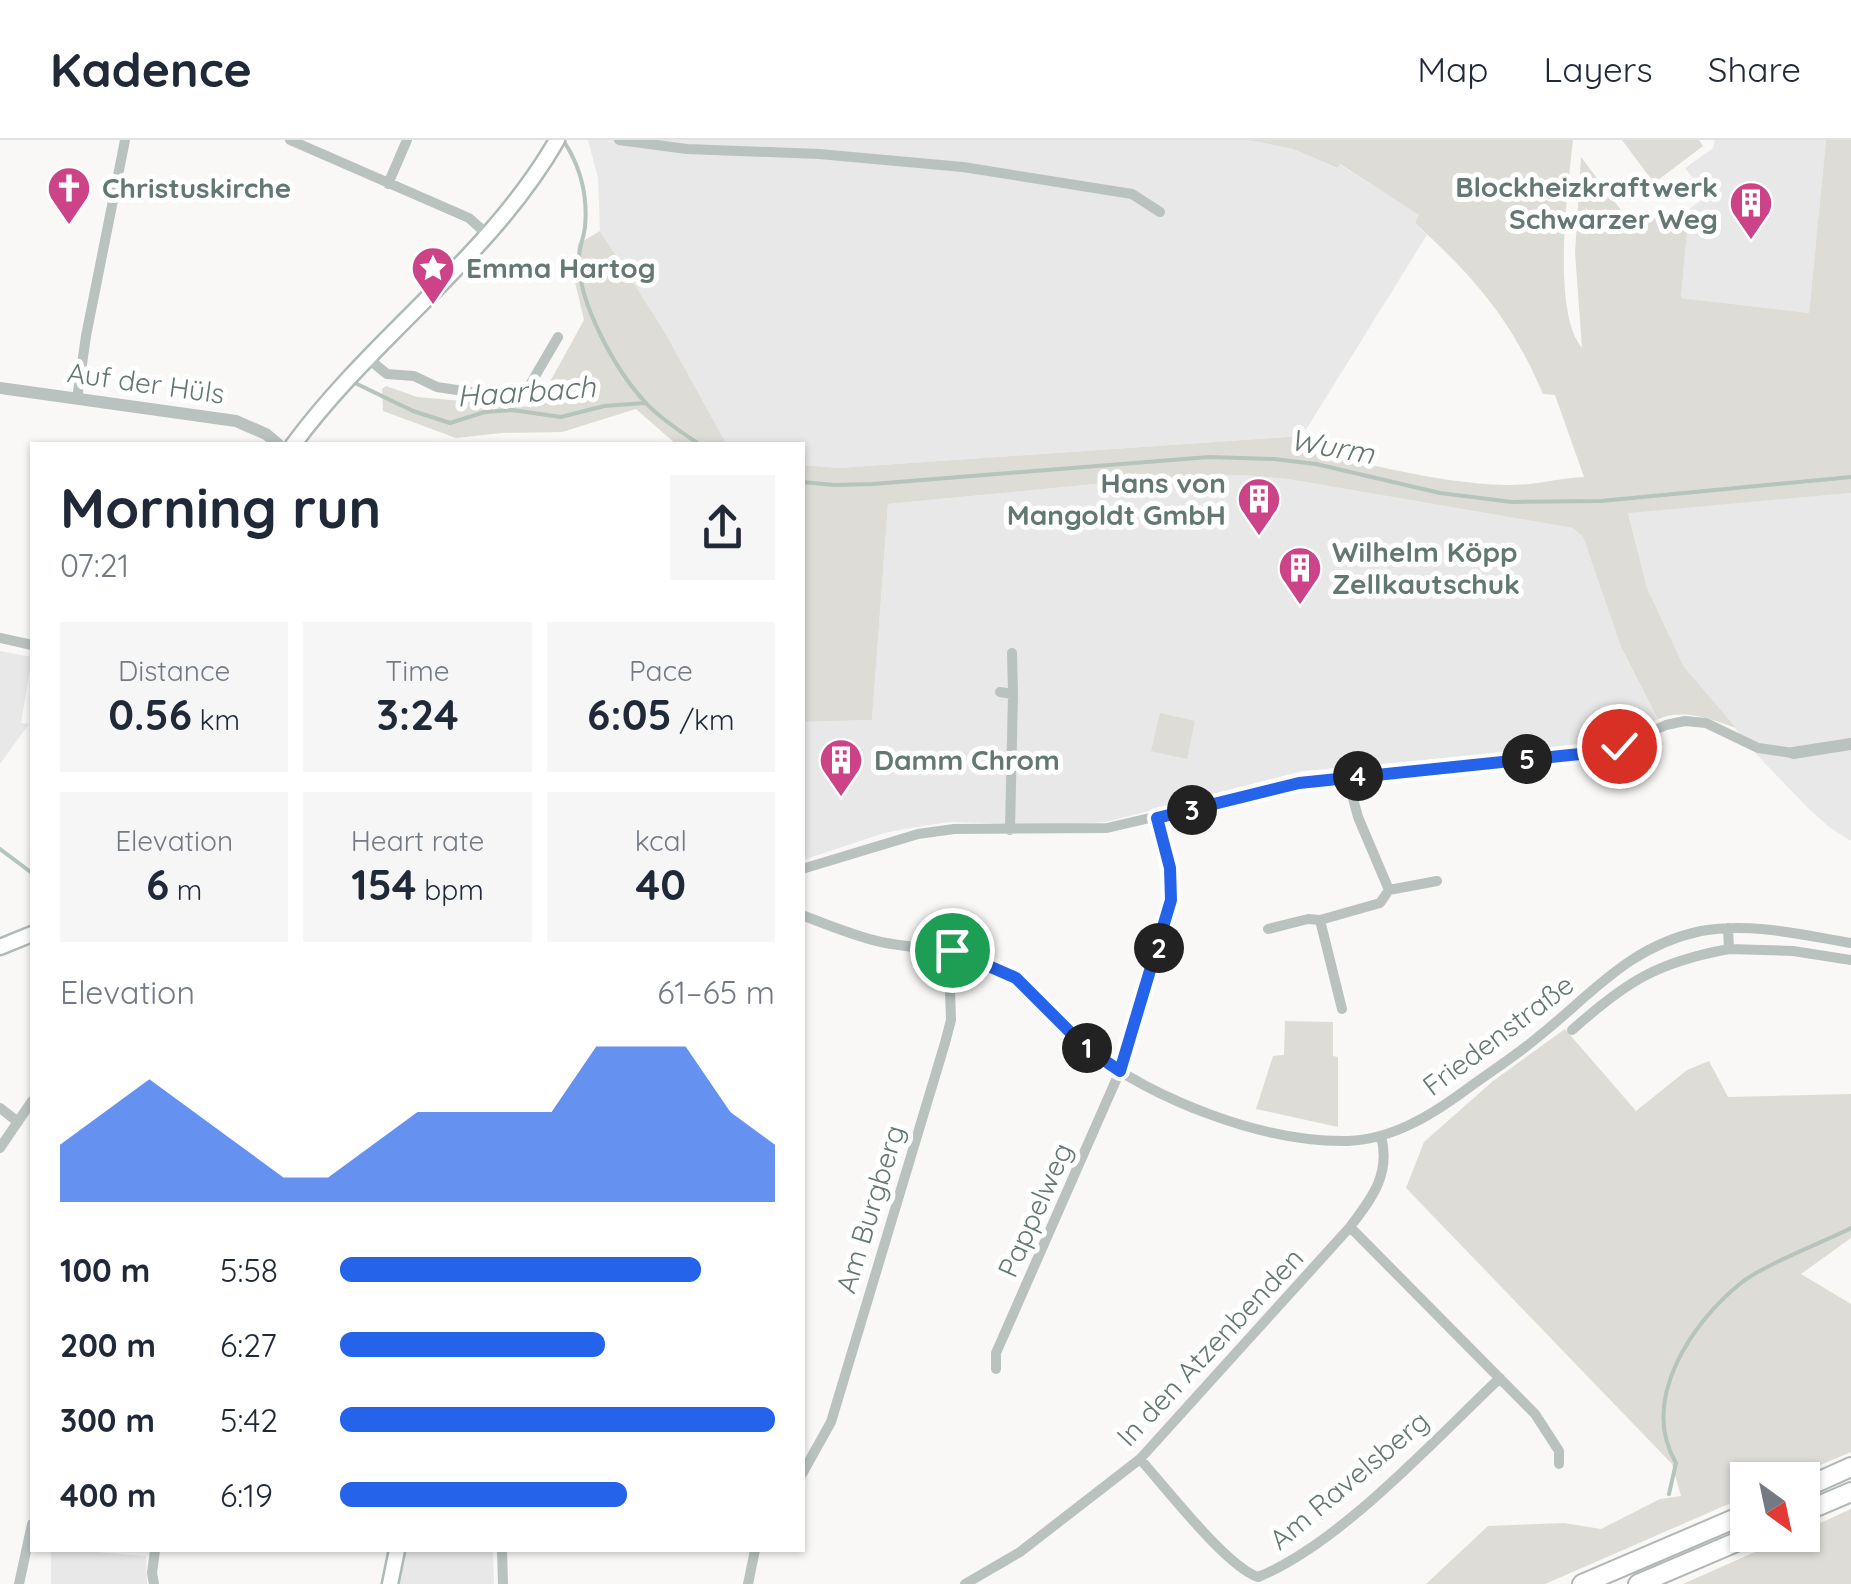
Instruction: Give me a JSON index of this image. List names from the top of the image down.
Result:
{
  "streets": {
    "street": [
      "Auf der Hüls",
      "Friedenstraße",
      "Am Burgberg",
      "Pappelweg",
      "In den Atzenbenden",
      "Am Ravelsberg"
    ]
  },
  "crossings": [
    ["Friedenstraße", "Am Burgberg"],
    ["Friedenstraße", "Pappelweg"],
    ["Friedenstraße", "In den Atzenbenden"],
    ["In den Atzenbenden", "Am Ravelsberg"]
  ],
  "water": ["Haarbach", "Wurm"],
  "places": {
    "church": ["Christuskirche"],
    "building": [
      "Blockheizkraftwerk Schwarzer Weg",
      "Hans von Mangoldt GmbH",
      "Wilhelm Köpp Zellkautschuk",
      "Damm Chrom"
    ],
    "place": ["Emma Hartog"]
  },
  "north": "bottom right",
  "page": {
    "header": "Kadence",
    "nav": ["Map", "Layers", "Share"],
    "heading": ["Morning run", "07:21"],
    "stats": [
      ["Distance", "0.56 km"],
      ["Time", "3:24"],
      ["Pace", "6:05 /km"],
      ["Elevation", "6 m"],
      ["Heart rate", "154 bpm"],
      ["kcal", "40"]
    ],
    "pins": [
      "5",
      "4",
      "3",
      "2",
      "1"
    ],
    "chart": ["Elevation", "61–65 m"],
    "list": [
      {
        "name": "100 m",
        "note": "5:58"
      },
      {
        "name": "200 m",
        "note": "6:27"
      },
      {
        "name": "300 m",
        "note": "5:42"
      },
      {
        "name": "400 m",
        "note": "6:19"
      }
    ]
  }
}
